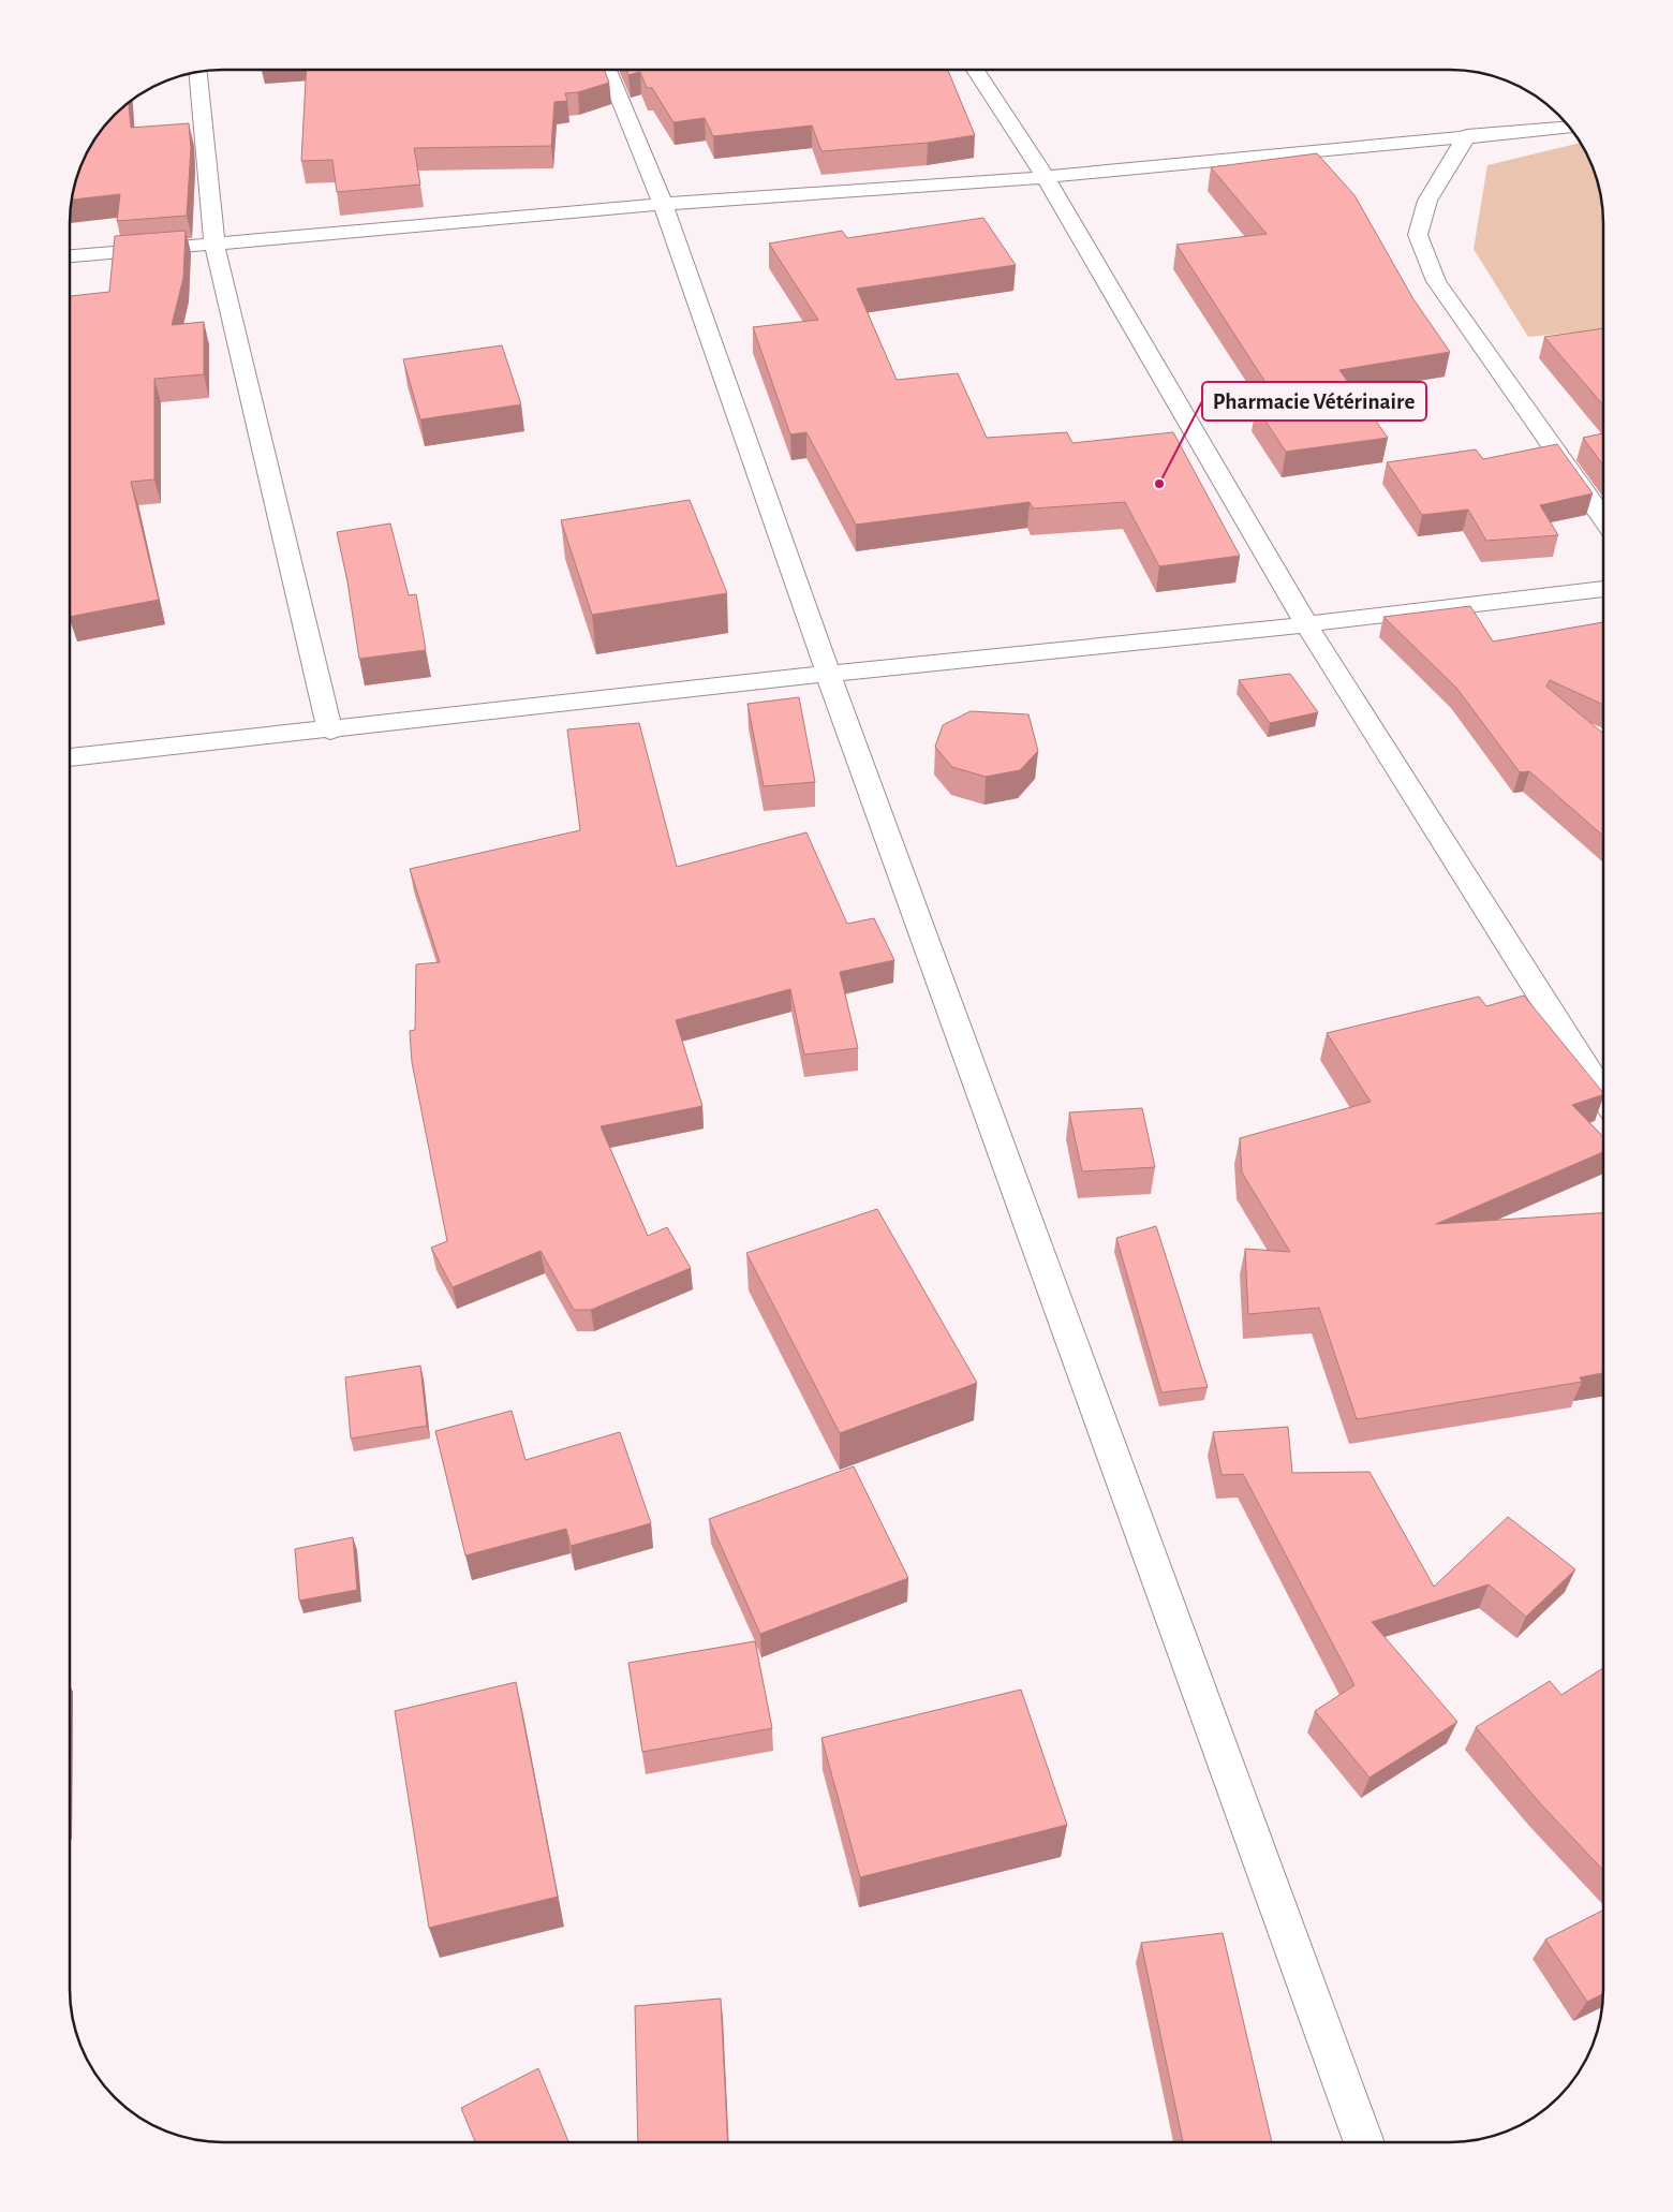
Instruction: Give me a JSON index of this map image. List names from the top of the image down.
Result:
{
  "places": ["Pharmacie Vétérinaire"]
}
